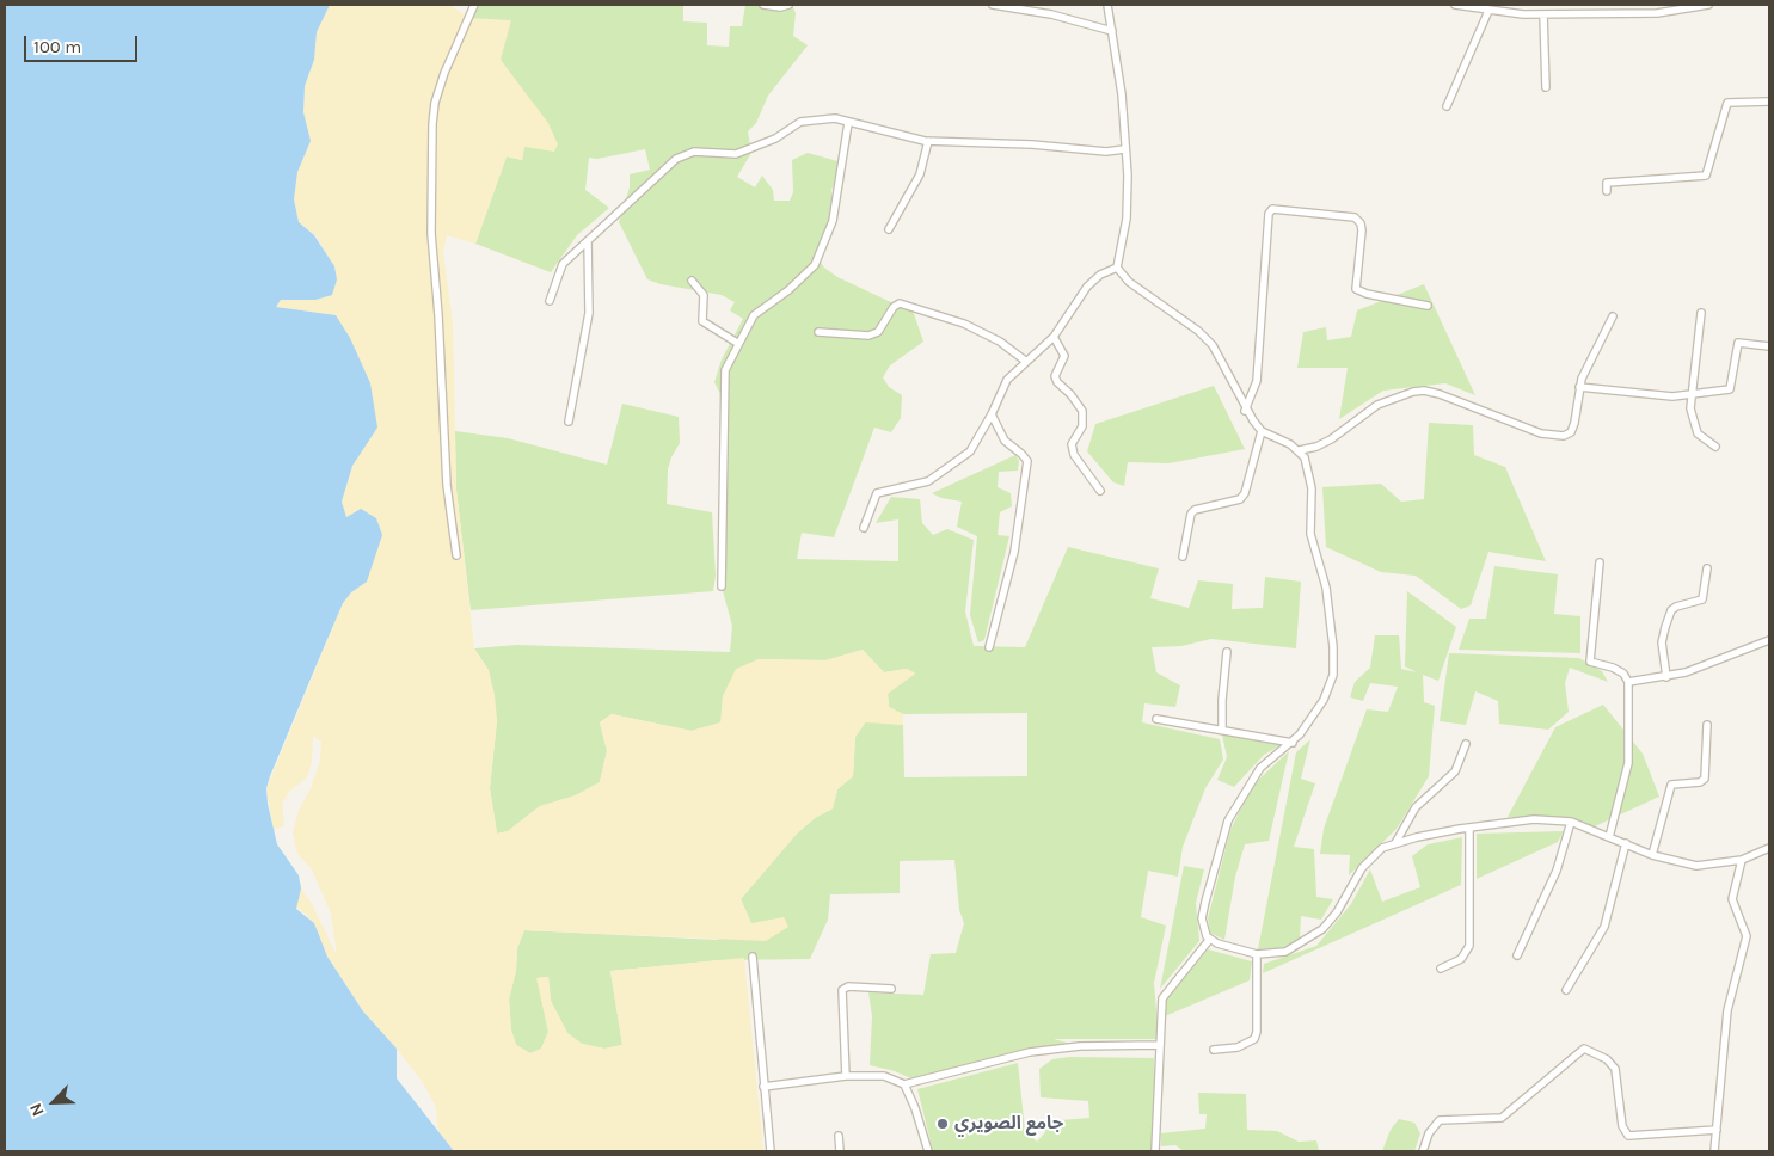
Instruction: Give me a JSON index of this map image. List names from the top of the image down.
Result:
{
  "places": ["جامع الصويري"],
  "scale_bar": "100 m",
  "north": "bottom left"
}
